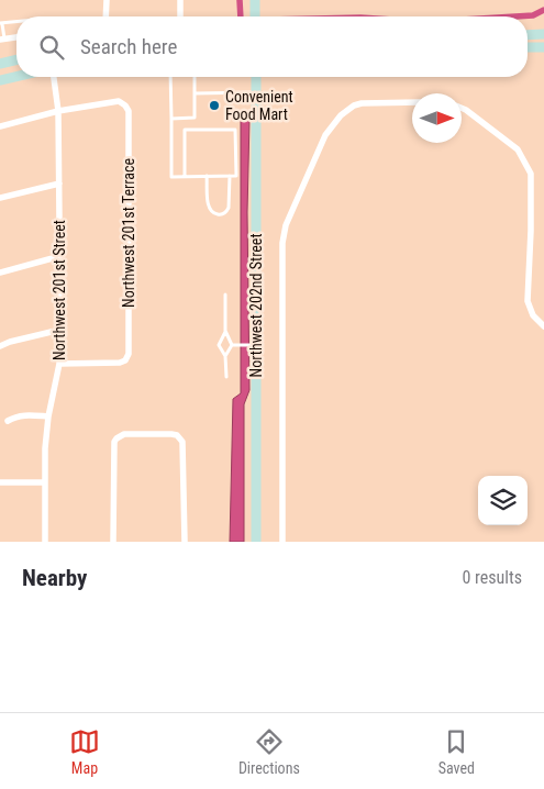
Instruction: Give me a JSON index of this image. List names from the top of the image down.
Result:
{
  "streets": {
    "street": ["Northwest 201st Terrace", "Northwest 201st Street", "Northwest 202nd Street"]
  },
  "crossings": [
    ["Northwest 201st Terrace", "Northwest 201st Street"]
  ],
  "places": ["Convenient Food Mart"],
  "north": "right",
  "page": {
    "search": "Search here",
    "heading": ["Nearby", "0 results"],
    "nav": ["Map", "Directions", "Saved"]
  }
}
